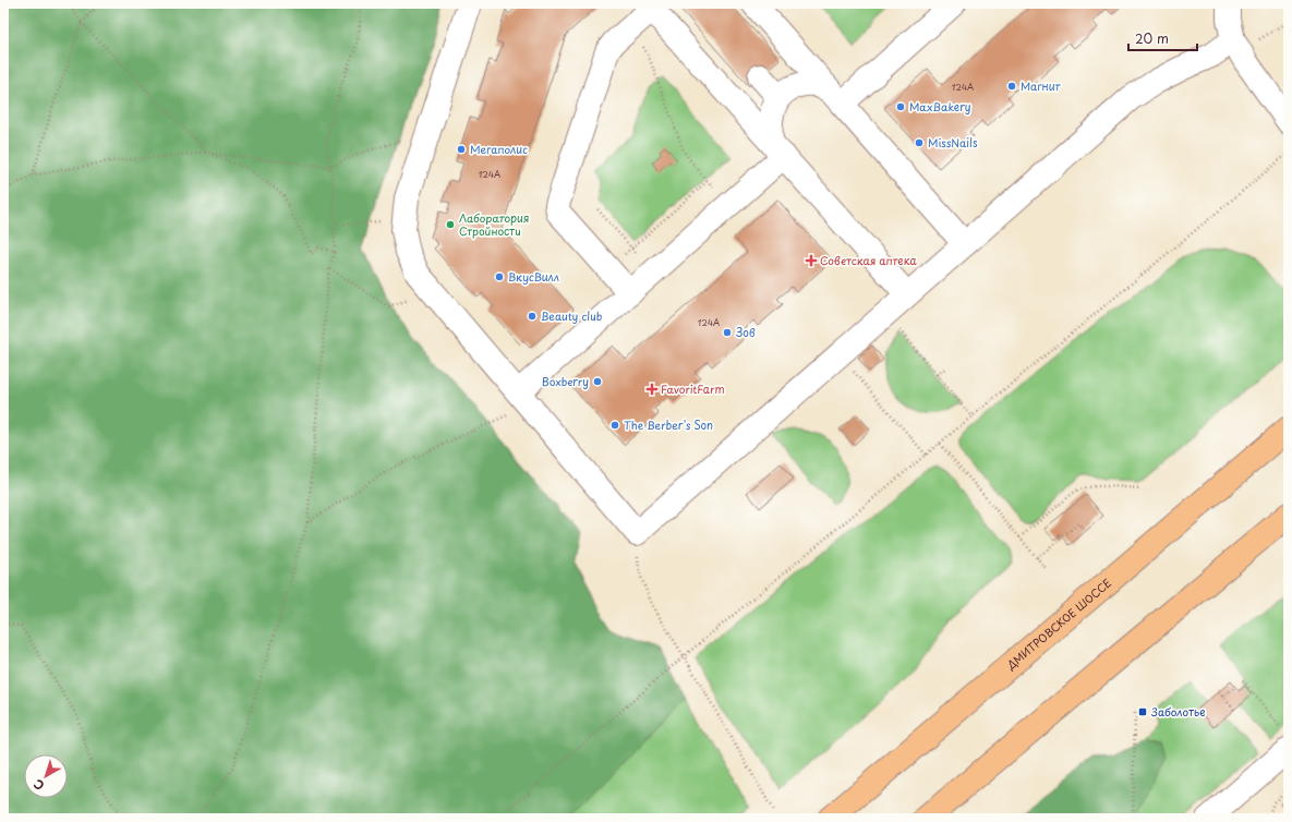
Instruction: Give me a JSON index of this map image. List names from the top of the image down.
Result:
{
  "streets": {
    "highway": ["ДМИТРОВСКОЕ ШОССЕ"]
  },
  "places": {
    "other": [
      "Магнит",
      "MaxBakery",
      "MissNails",
      "Мегаполис",
      "Лаборатория Стройности",
      "ВкусВилл",
      "Beauty club",
      "Зов",
      "Boxberry",
      "The Berber's Son"
    ],
    "health": ["Советская аптека", "FavoritFarm"],
    "transit": ["Заболотье"]
  },
  "house_numbers": ["124А", "124А", "124А"],
  "scale_bar": "20 m",
  "north": "bottom left"
}
